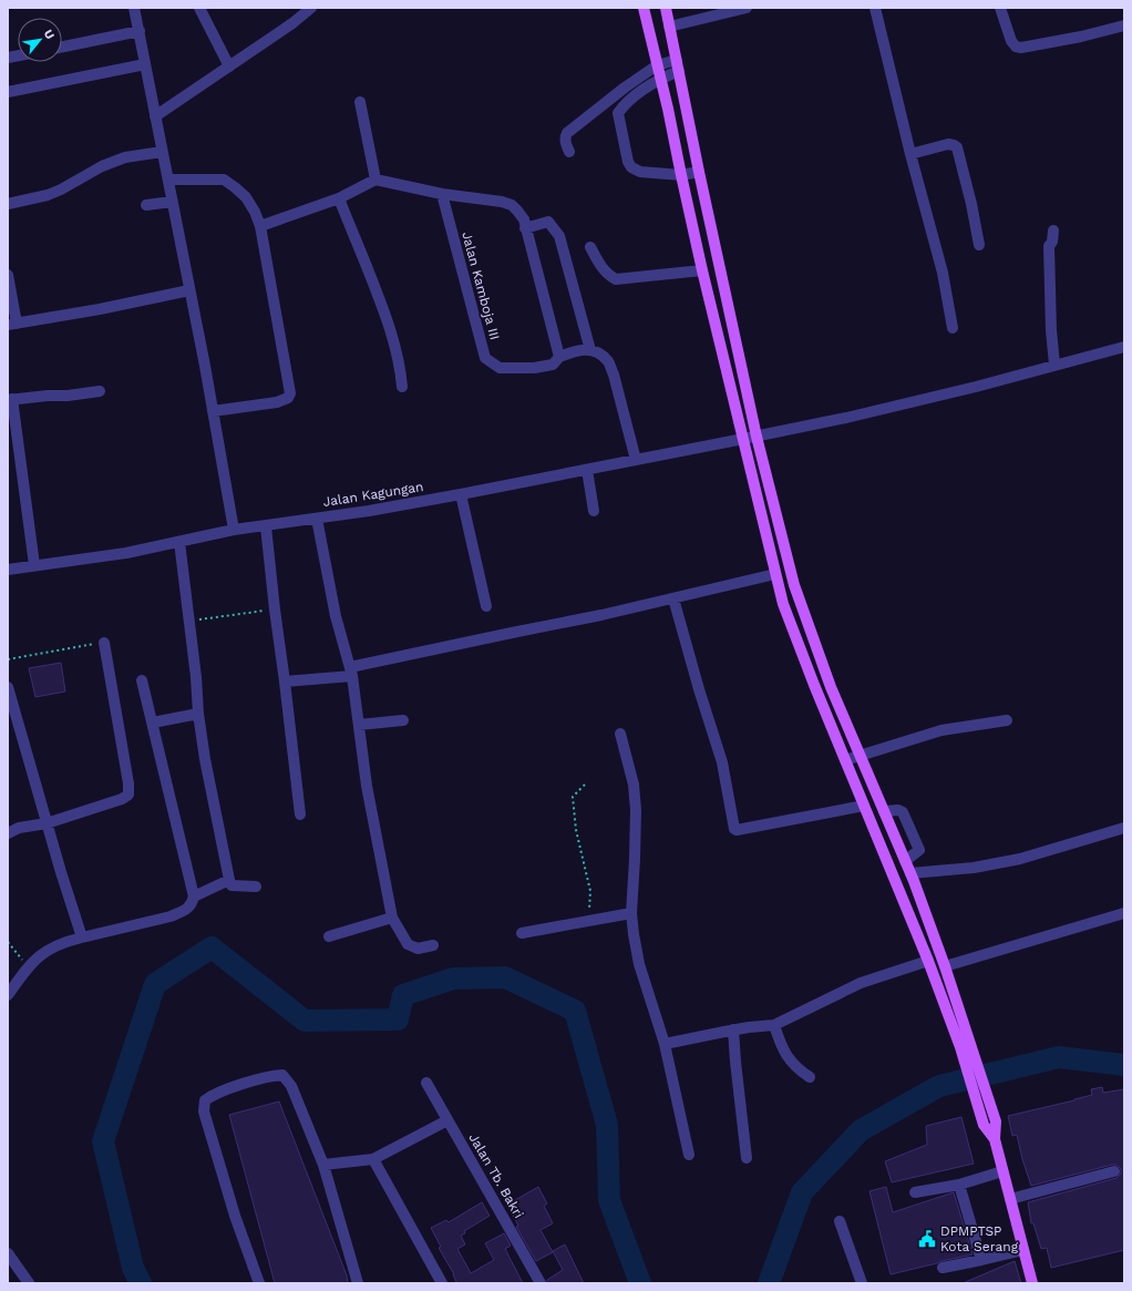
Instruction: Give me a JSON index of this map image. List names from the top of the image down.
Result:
{
  "streets": {
    "street": ["Jalan Kamboja III", "Jalan Kagungan", "Jalan Tb. Bakri"]
  },
  "places": {
    "public building": ["DPMPTSP Kota Serang"]
  },
  "north": "top right"
}
